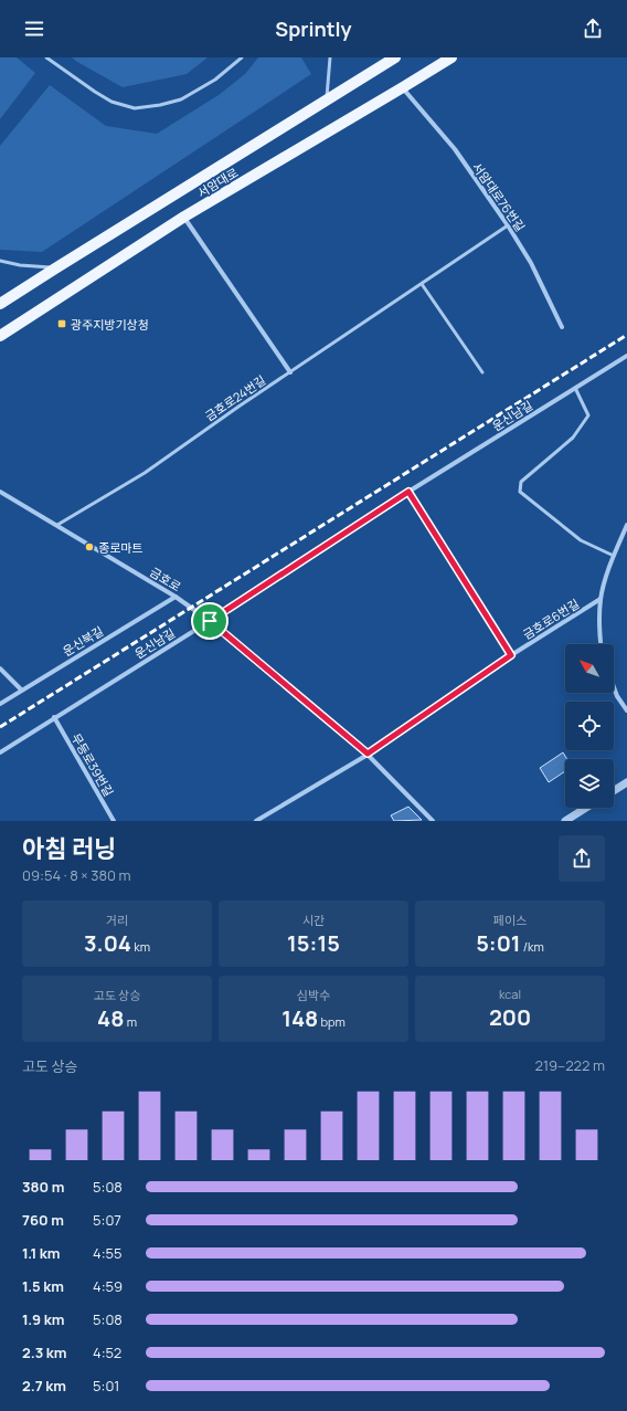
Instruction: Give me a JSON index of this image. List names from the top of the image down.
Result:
{
  "streets": {
    "main road": ["서암대로"],
    "street": [
      "서암대로76번길",
      "운신남길",
      "금호로",
      "금호로6번길",
      "운신북길",
      "무등로39번길"
    ],
    "lane": ["금호로24번길"]
  },
  "crossings": [
    ["서암대로", "서암대로76번길"],
    ["서암대로76번길", "금호로24번길"],
    ["금호로24번길", "금호로"],
    ["운신남길", "금호로"],
    ["운신남길", "무등로39번길"],
    ["금호로", "금호로6번길"],
    ["금호로", "운신북길"]
  ],
  "places": {
    "transit": ["광주지방기상청"],
    "other": ["종로마트"]
  },
  "north": "top left",
  "page": {
    "header": "Sprintly",
    "heading": ["아침 러닝", "09:54 · 8 × 380 m"],
    "stats": [
      ["거리", "3.04 km"],
      ["시간", "15:15"],
      ["페이스", "5:01 /km"],
      ["고도 상승", "48 m"],
      ["심박수", "148 bpm"],
      ["kcal", "200"]
    ],
    "chart": ["고도 상승", "219–222 m"],
    "list": [
      {
        "name": "380 m",
        "note": "5:08"
      },
      {
        "name": "760 m",
        "note": "5:07"
      },
      {
        "name": "1.1 km",
        "note": "4:55"
      },
      {
        "name": "1.5 km",
        "note": "4:59"
      },
      {
        "name": "1.9 km",
        "note": "5:08"
      },
      {
        "name": "2.3 km",
        "note": "4:52"
      },
      {
        "name": "2.7 km",
        "note": "5:01"
      }
    ]
  }
}
